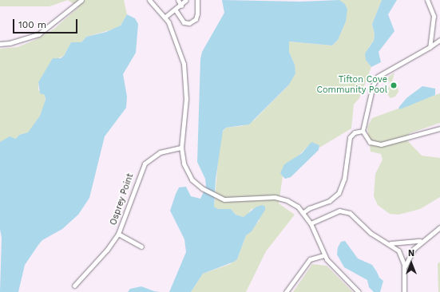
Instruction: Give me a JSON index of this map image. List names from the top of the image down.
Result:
{
  "streets": {
    "street": ["Osprey Point"]
  },
  "places": ["Tifton Cove Community Pool"],
  "scale_bar": "100 m",
  "north": "top"
}
